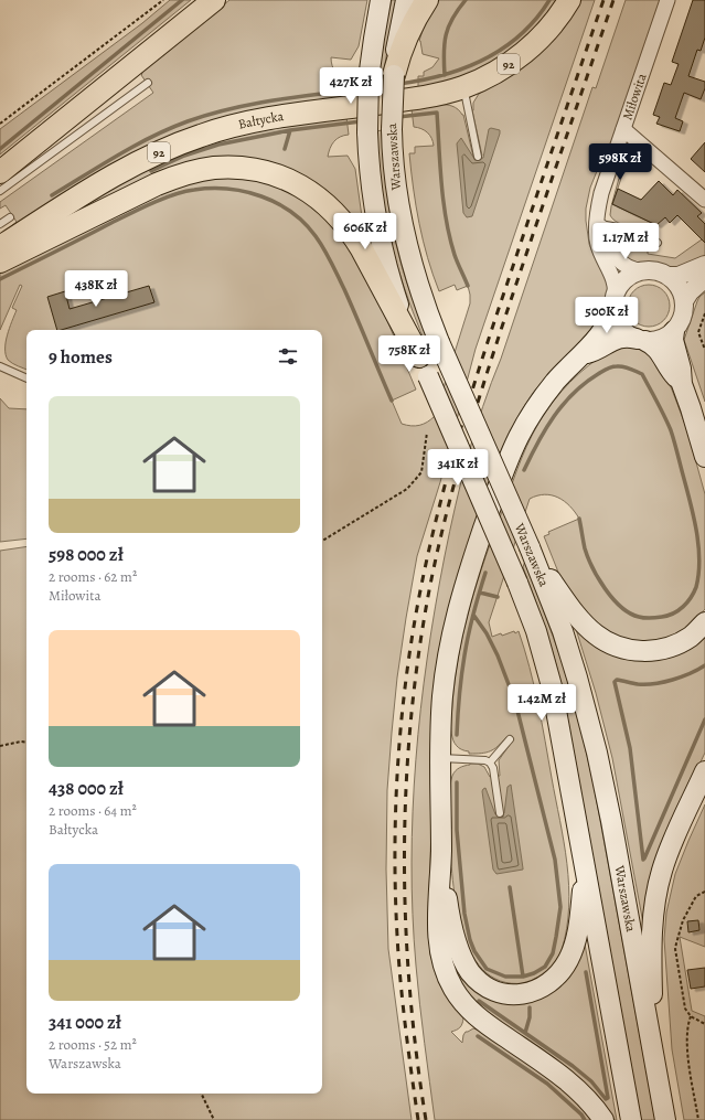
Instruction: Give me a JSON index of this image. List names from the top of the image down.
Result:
{
  "streets": {
    "main road": ["92", "Bałtycka", "Warszawska"],
    "street": ["Miłowita"]
  },
  "page": {
    "price": [
      "427K zł",
      "598K zł",
      "606K zł",
      "1.17M zł",
      "438K zł",
      "500K zł",
      "758K zł",
      "341K zł",
      "1.42M zł"
    ],
    "heading": "9 homes",
    "list": [
      {
        "name": "598 000 zł",
        "note": "2 rooms · 62 m² · Miłowita"
      },
      {
        "name": "438 000 zł",
        "note": "2 rooms · 64 m² · Bałtycka"
      },
      {
        "name": "341 000 zł",
        "note": "2 rooms · 52 m² · Warszawska"
      }
    ]
  }
}
